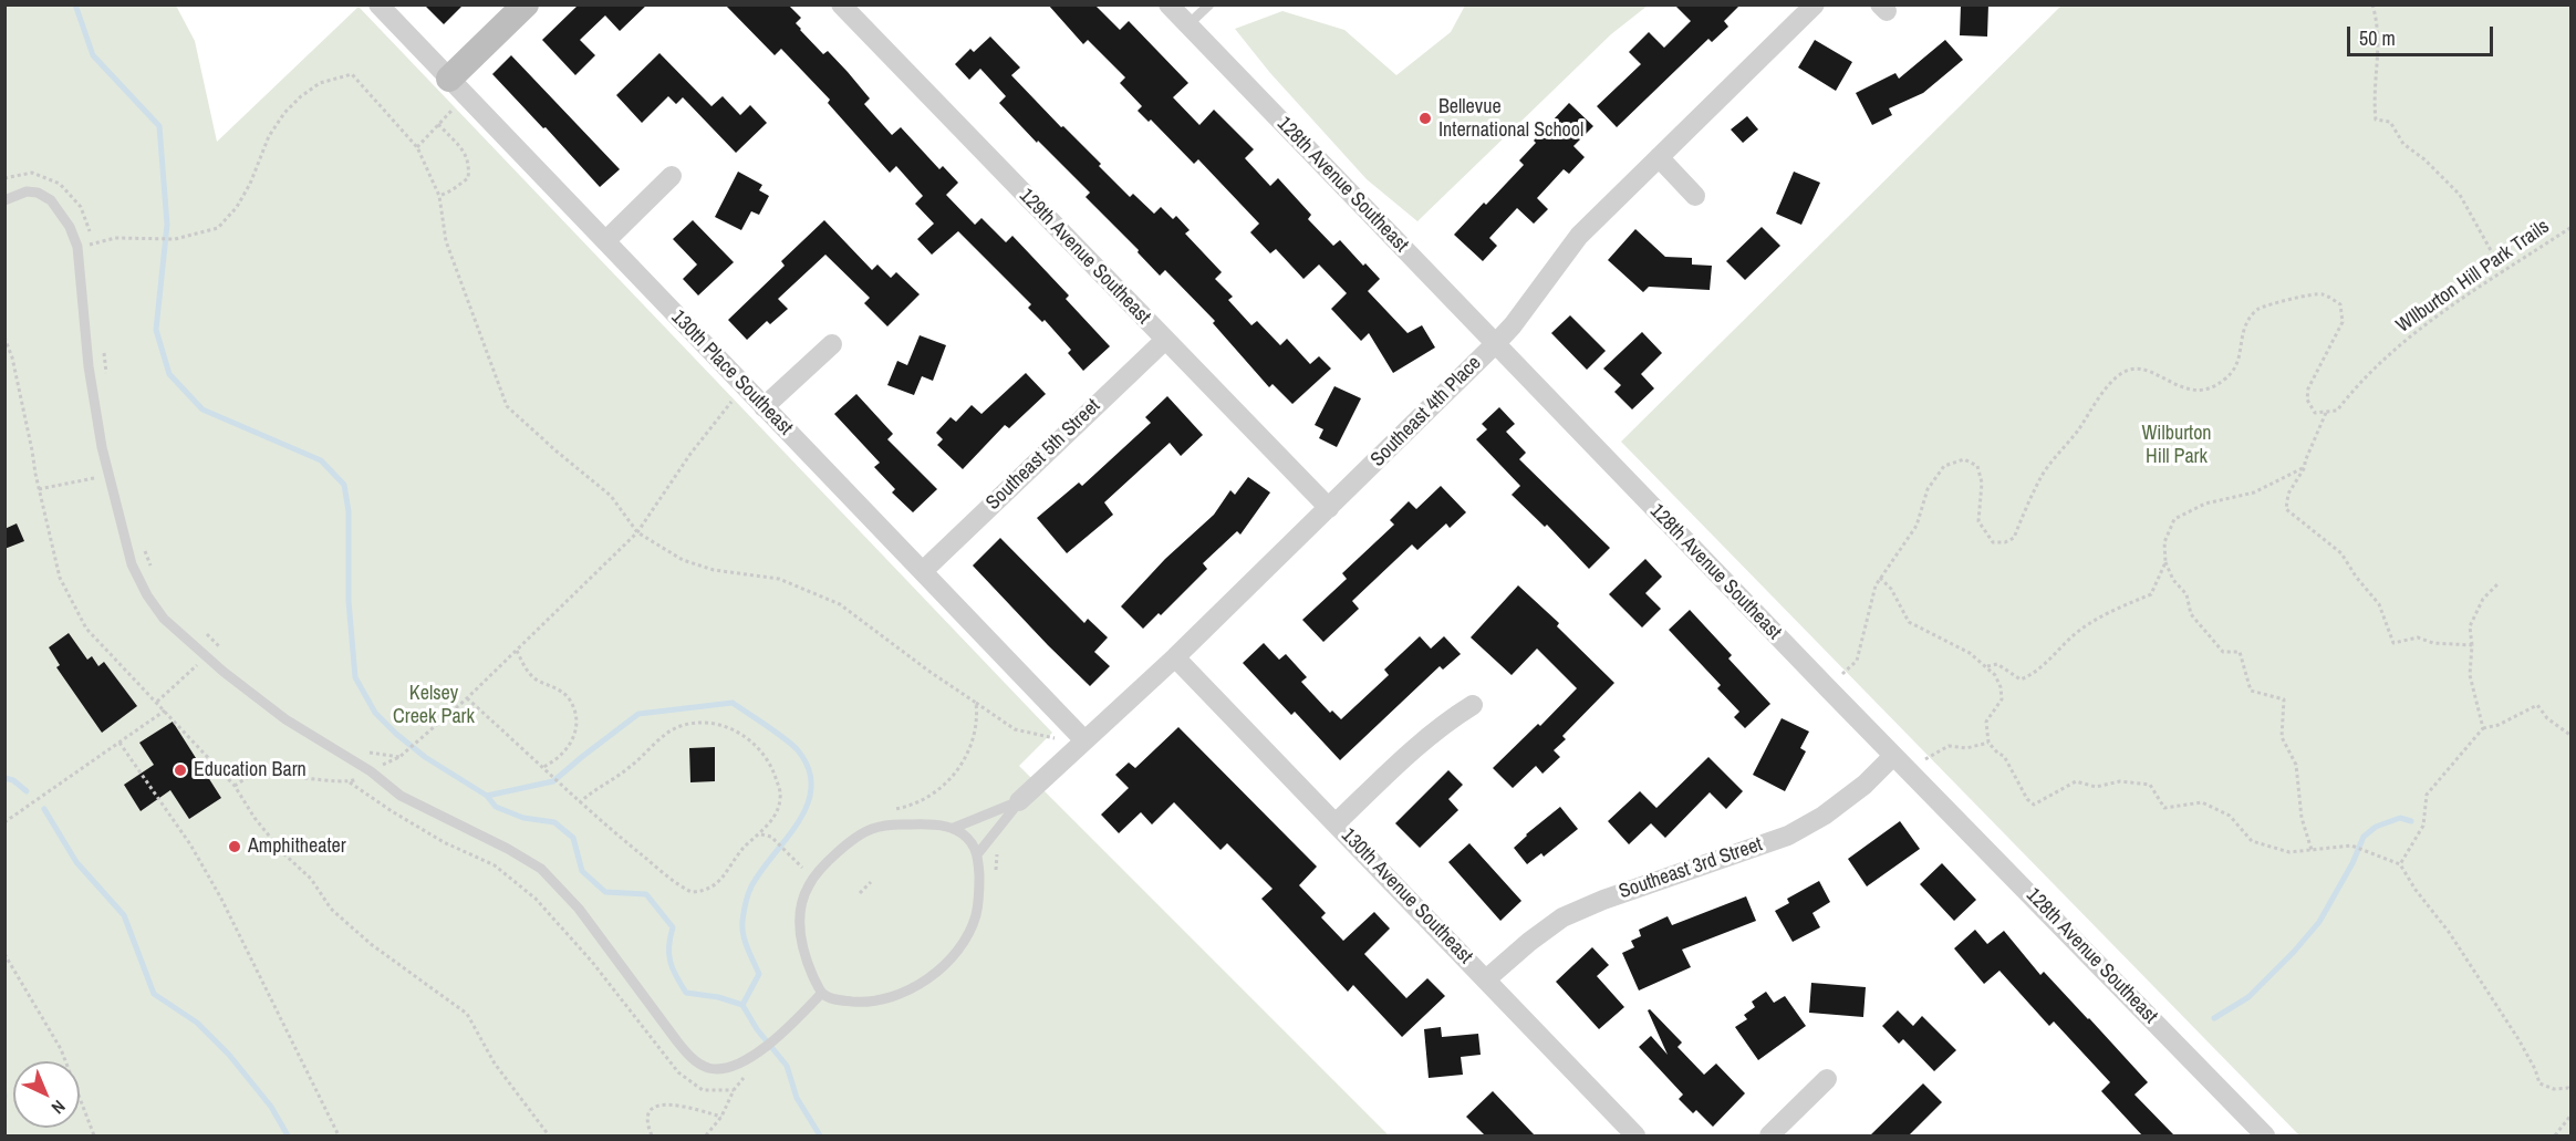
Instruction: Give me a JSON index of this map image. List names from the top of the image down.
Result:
{
  "streets": {
    "street": [
      "128th Avenue Southeast",
      "129th Avenue Southeast",
      "130th Place Southeast",
      "Southeast 4th Place",
      "Southeast 5th Street",
      "Southeast 3rd Street",
      "130th Avenue Southeast"
    ],
    "path": ["WIlburton Hill Park Trails"]
  },
  "crossings": [
    ["128th Avenue Southeast", "Southeast 4th Place"],
    ["128th Avenue Southeast", "Southeast 3rd Street"],
    ["129th Avenue Southeast", "Southeast 4th Place"],
    ["129th Avenue Southeast", "Southeast 5th Street"],
    ["130th Place Southeast", "Southeast 4th Place"],
    ["130th Place Southeast", "Southeast 5th Street"],
    ["Southeast 4th Place", "130th Avenue Southeast"],
    ["Southeast 3rd Street", "130th Avenue Southeast"]
  ],
  "parks": ["Wilburton Hill Park", "Kelsey Creek Park"],
  "places": ["Bellevue International School", "Education Barn", "Amphitheater"],
  "scale_bar": "50 m",
  "north": "bottom right"
}
